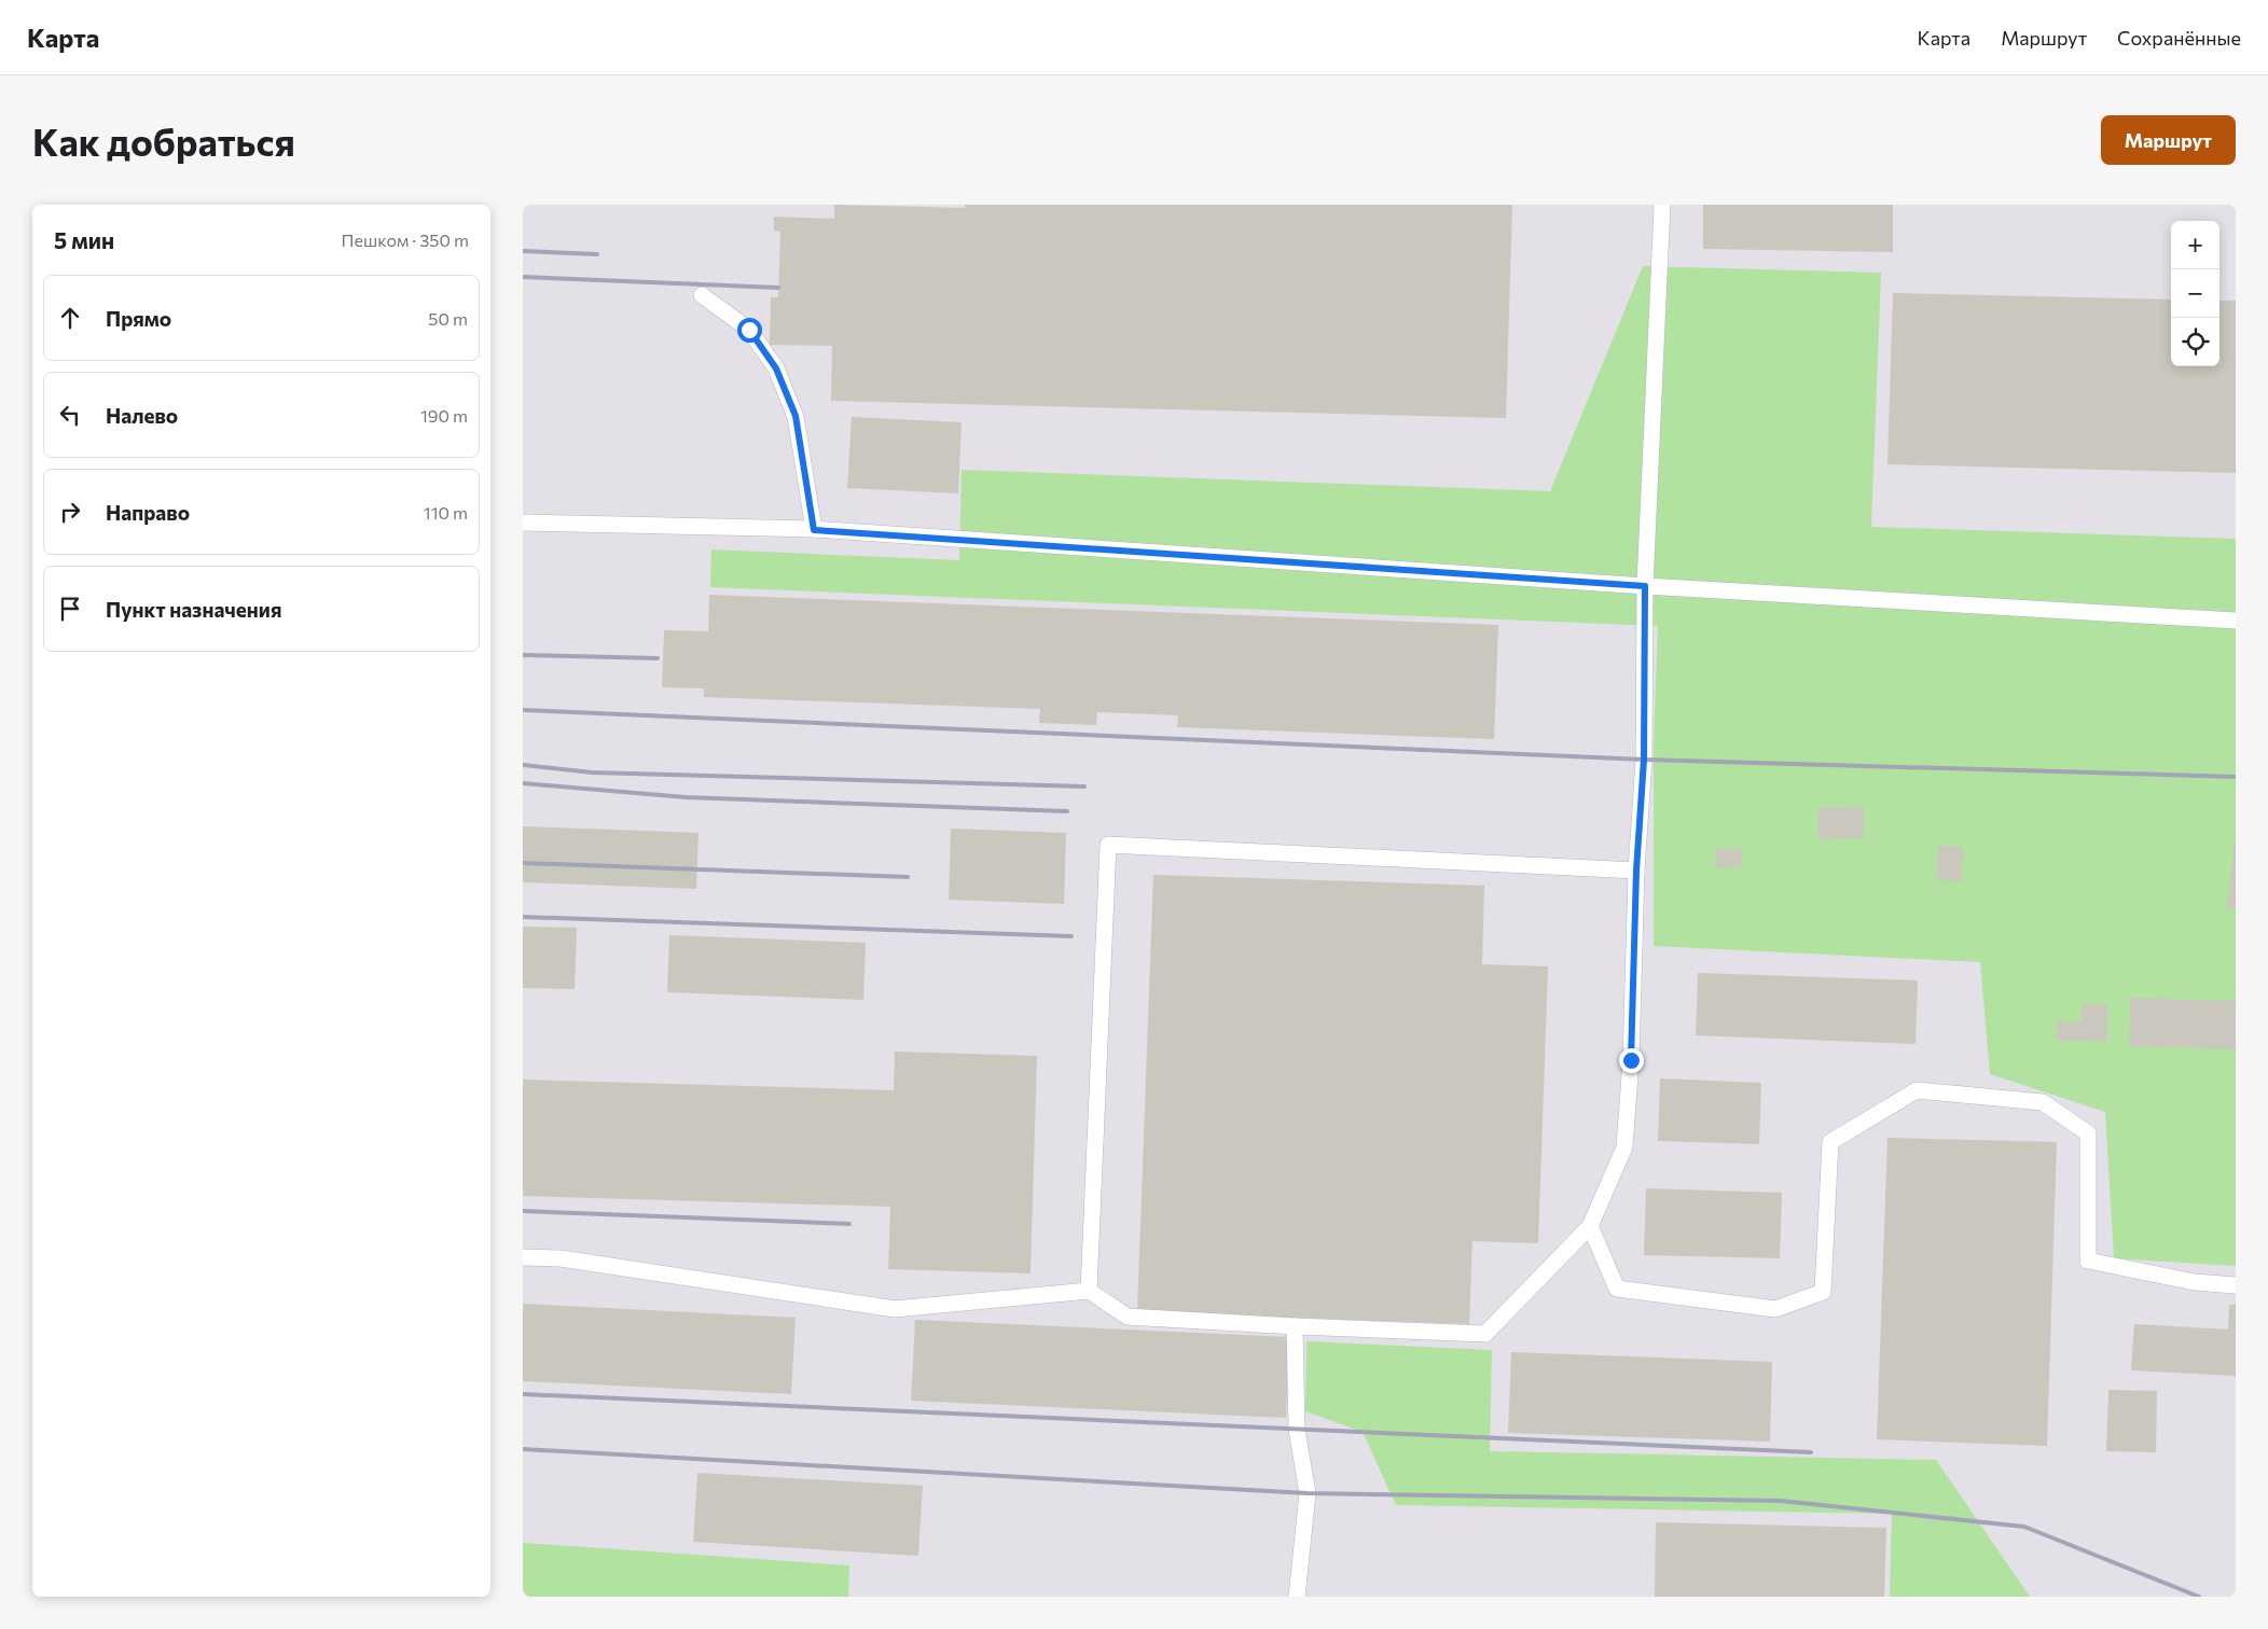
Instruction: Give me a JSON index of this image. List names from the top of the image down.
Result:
{
  "page": {
    "header": "Карта",
    "nav": ["Карта", "Маршрут", "Сохранённые"],
    "buttons": "Маршрут",
    "title": "Как добраться",
    "heading": ["5 мин", "Пешком · 350 m"],
    "map_buttons": ["+", "−"],
    "list": [
      ["Прямо", "50 m"],
      ["Налево", "190 m"],
      ["Направо", "110 m"],
      "Пункт назначения"
    ]
  }
}
